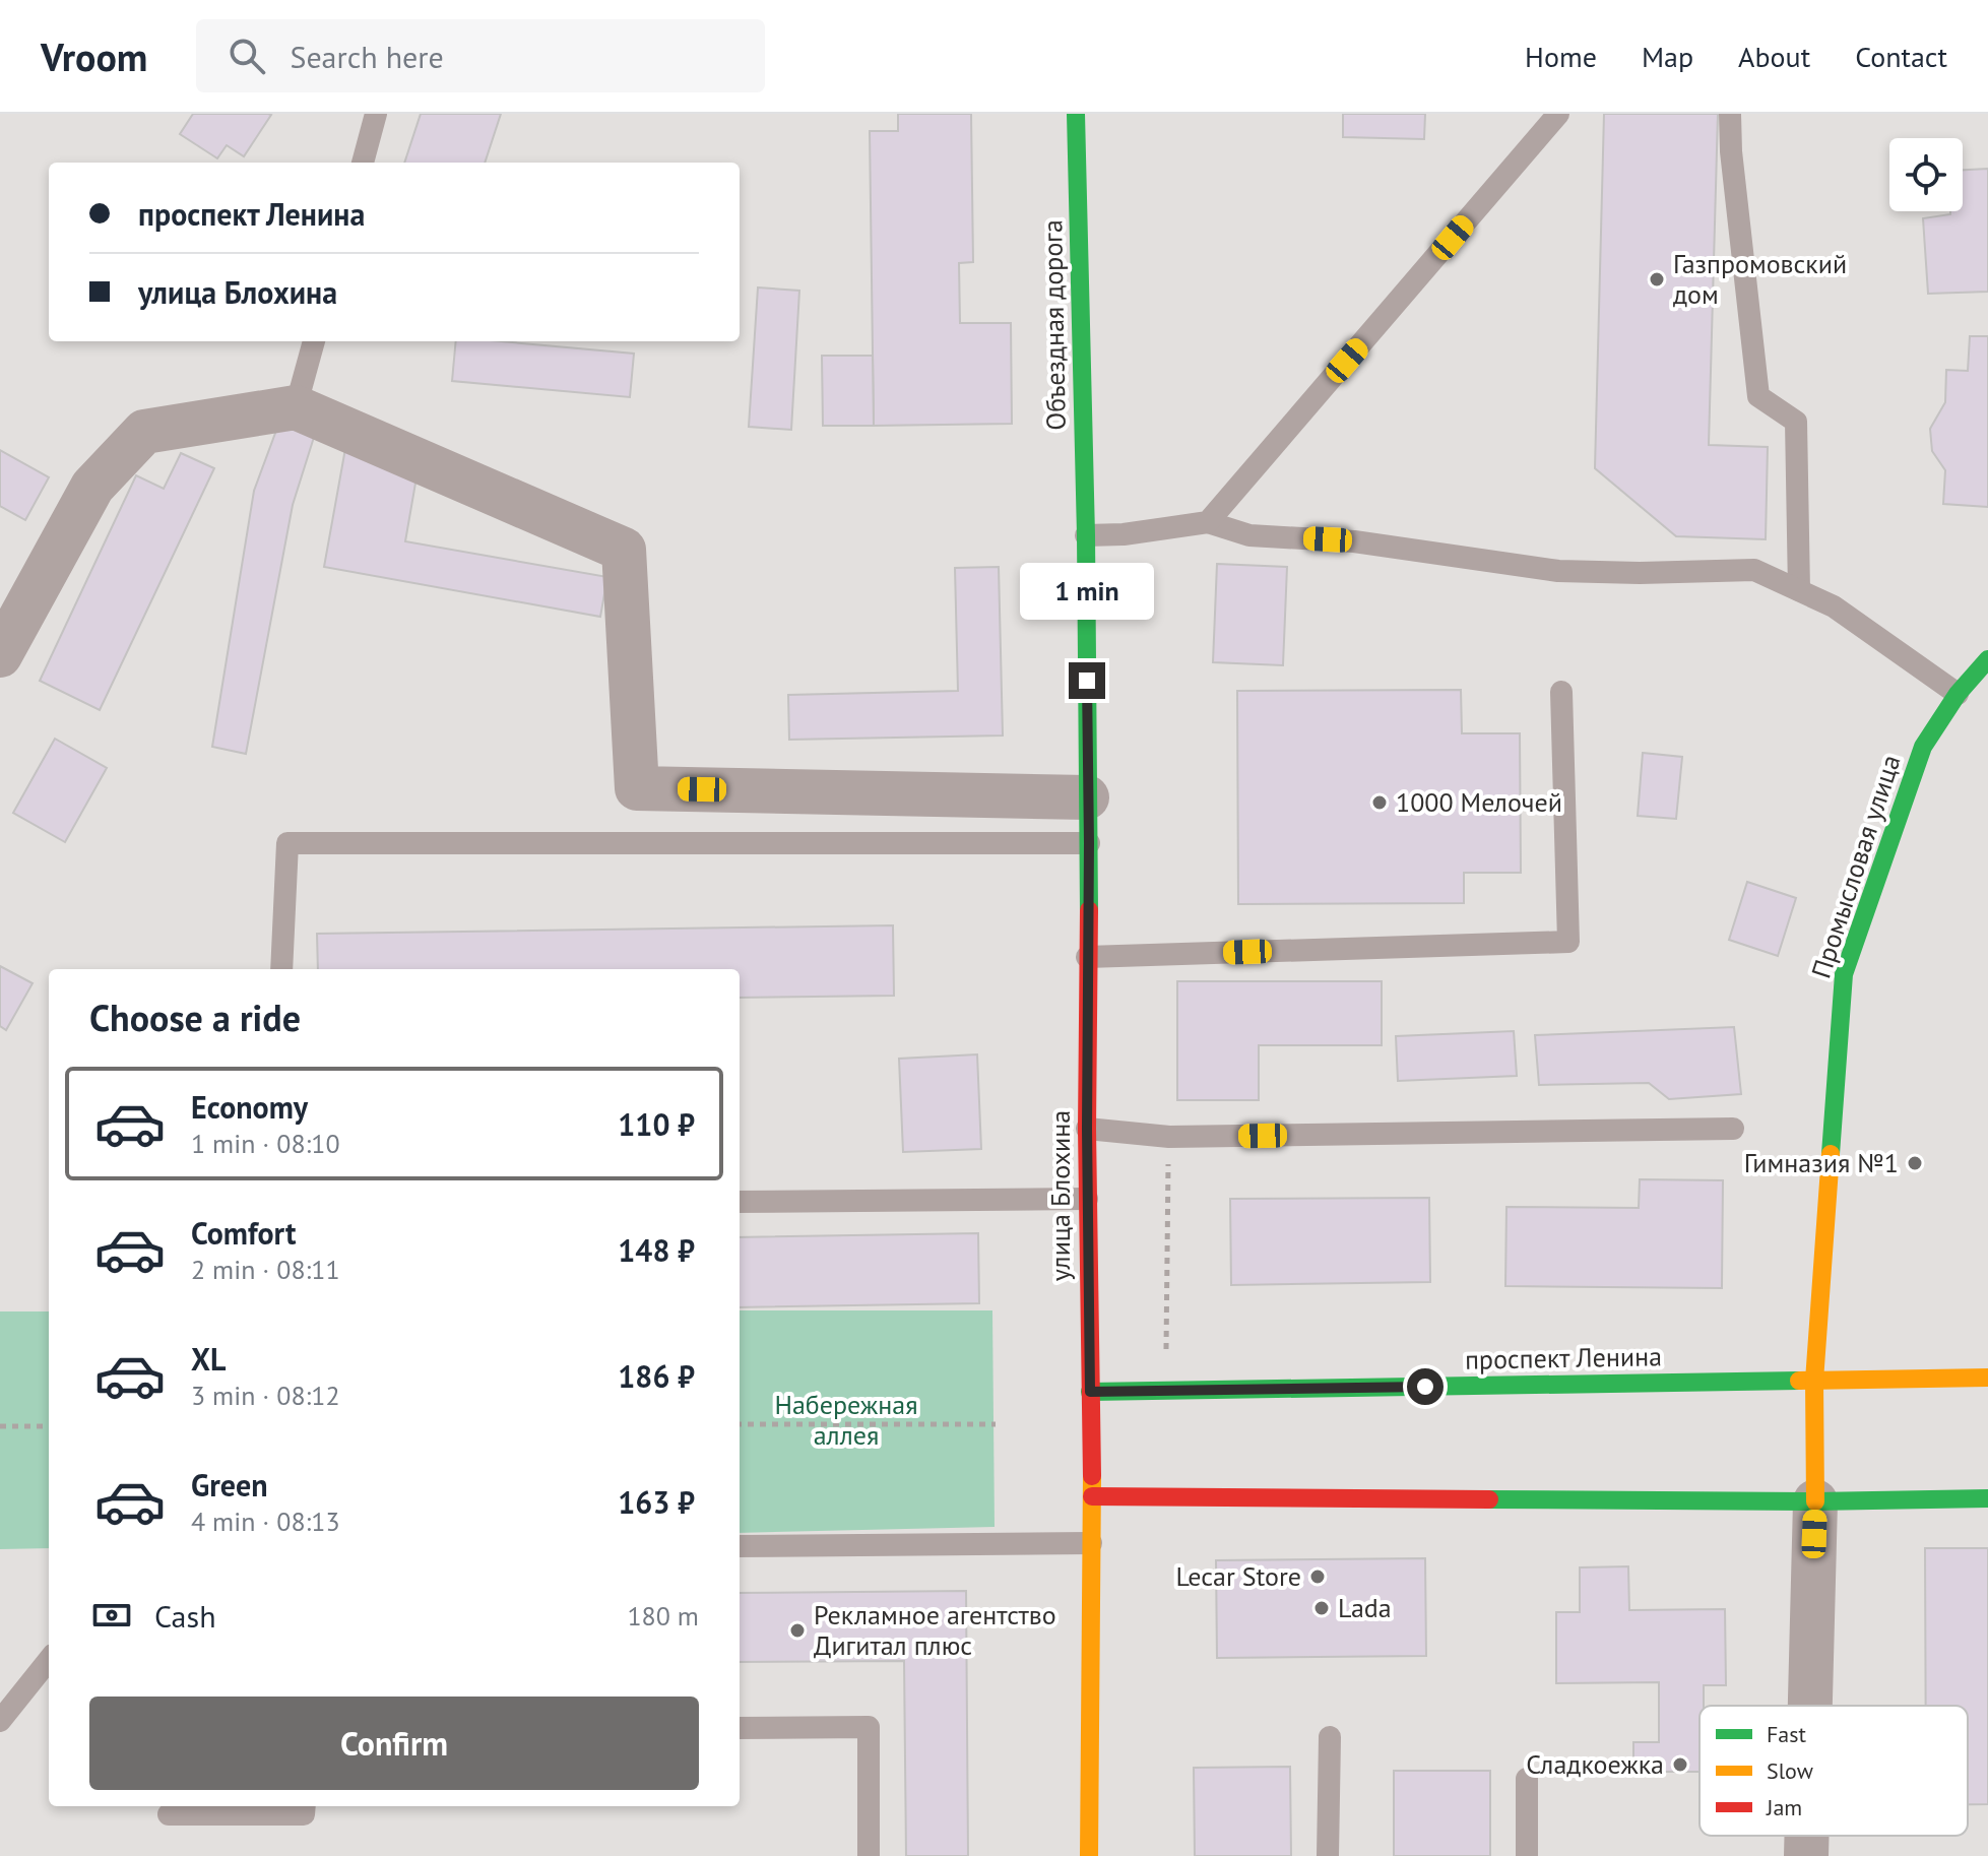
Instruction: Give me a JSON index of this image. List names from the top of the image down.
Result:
{
  "streets": {
    "street": [
      "Объездная дорога",
      "Промысловая улица",
      "улица Блохина",
      "проспект Ленина"
    ]
  },
  "crossings": [
    ["Объездная дорога", "улица Блохина"],
    ["Промысловая улица", "проспект Ленина"],
    ["улица Блохина", "проспект Ленина"]
  ],
  "parks": ["Набережная аллея"],
  "places": [
    "Газпромовский дом",
    "1000 Мелочей",
    "Гимназия №1",
    "Lecar Store",
    "Lada",
    "Рекламное агентство Дигитал плюс",
    "Сладкоежка"
  ],
  "legend": ["Fast", "Slow", "Jam"],
  "page": {
    "header": "Vroom",
    "search": "Search here",
    "nav": [
      "Home",
      "Map",
      "About",
      "Contact"
    ],
    "banner": ["проспект Ленина", "улица Блохина"],
    "bubble": "1 min",
    "heading": "Choose a ride",
    "list": [
      {
        "name": "Economy",
        "note": "1 min · 08:10",
        "value": "110 ₽"
      },
      {
        "name": "Comfort",
        "note": "2 min · 08:11",
        "value": "148 ₽"
      },
      {
        "name": "XL",
        "note": "3 min · 08:12",
        "value": "186 ₽"
      },
      {
        "name": "Green",
        "note": "4 min · 08:13",
        "value": "163 ₽"
      }
    ],
    "pay": ["Cash", "180 m"],
    "buttons": "Confirm"
  }
}
